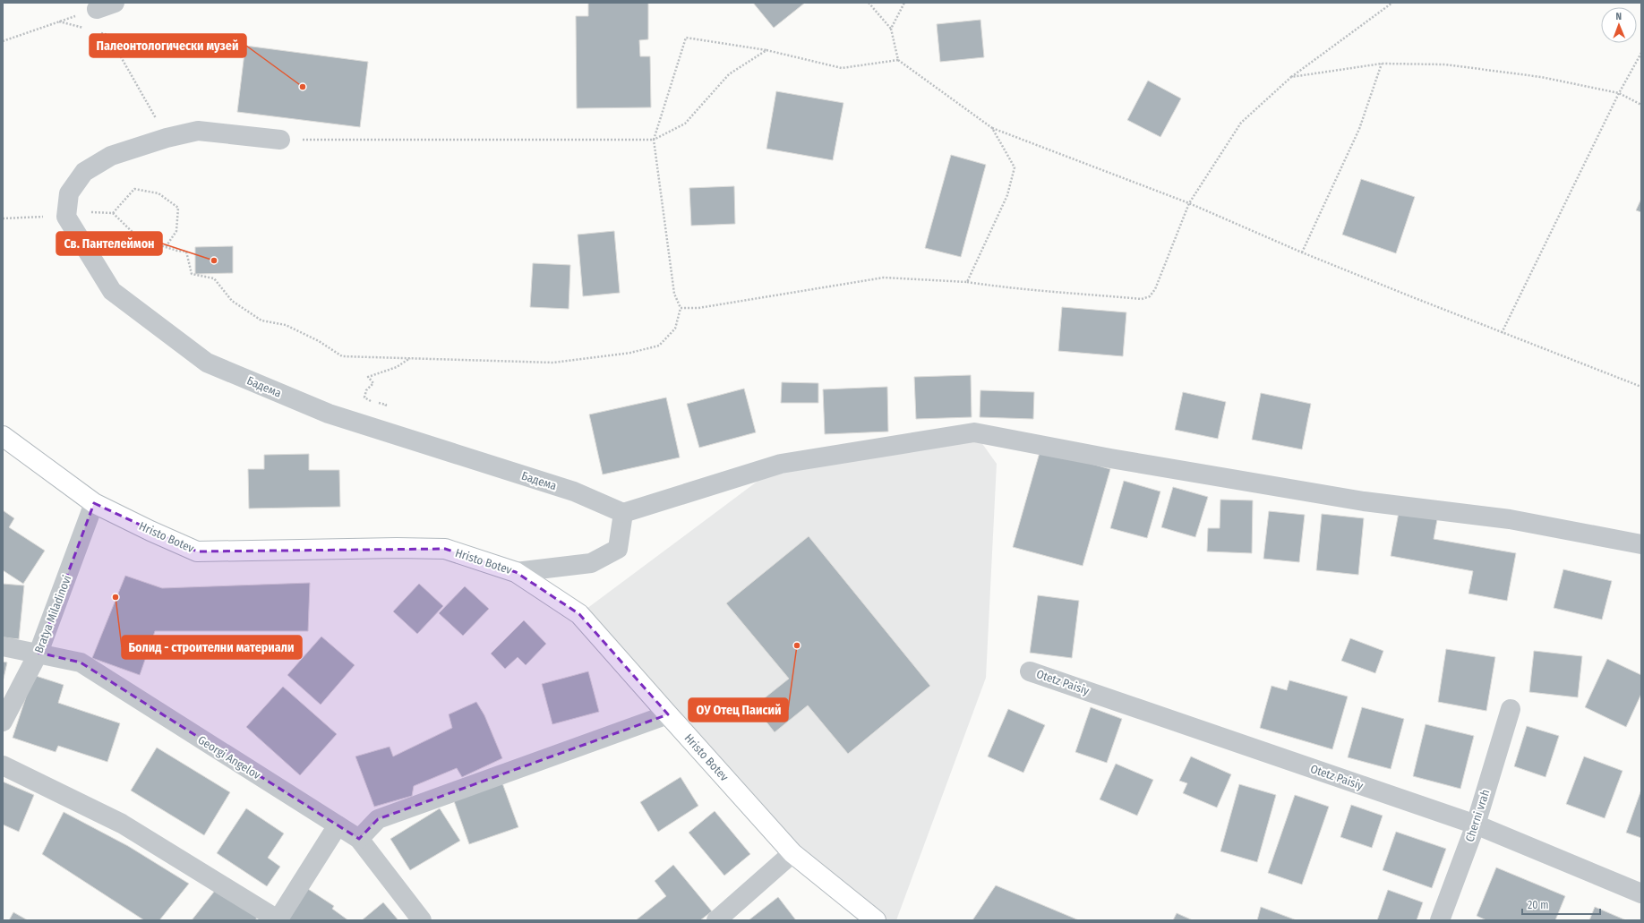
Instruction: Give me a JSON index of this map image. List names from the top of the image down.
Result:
{
  "streets": {
    "main road": ["Hristo Botev"],
    "street": [
      "Бадема",
      "Bratya Miladinovi",
      "Otetz Paisiy",
      "Georgi Angelov",
      "Cherni vrah"
    ]
  },
  "crossings": [
    ["Hristo Botev", "Bratya Miladinovi"],
    ["Bratya Miladinovi", "Georgi Angelov"],
    ["Otetz Paisiy", "Cherni vrah"]
  ],
  "places": [
    "Палеонтологически музей",
    "Св. Пантелеймон",
    "Болид - строителни материали",
    "ОУ Отец Паисий"
  ],
  "scale_bar": "20 m",
  "north": "top"
}
